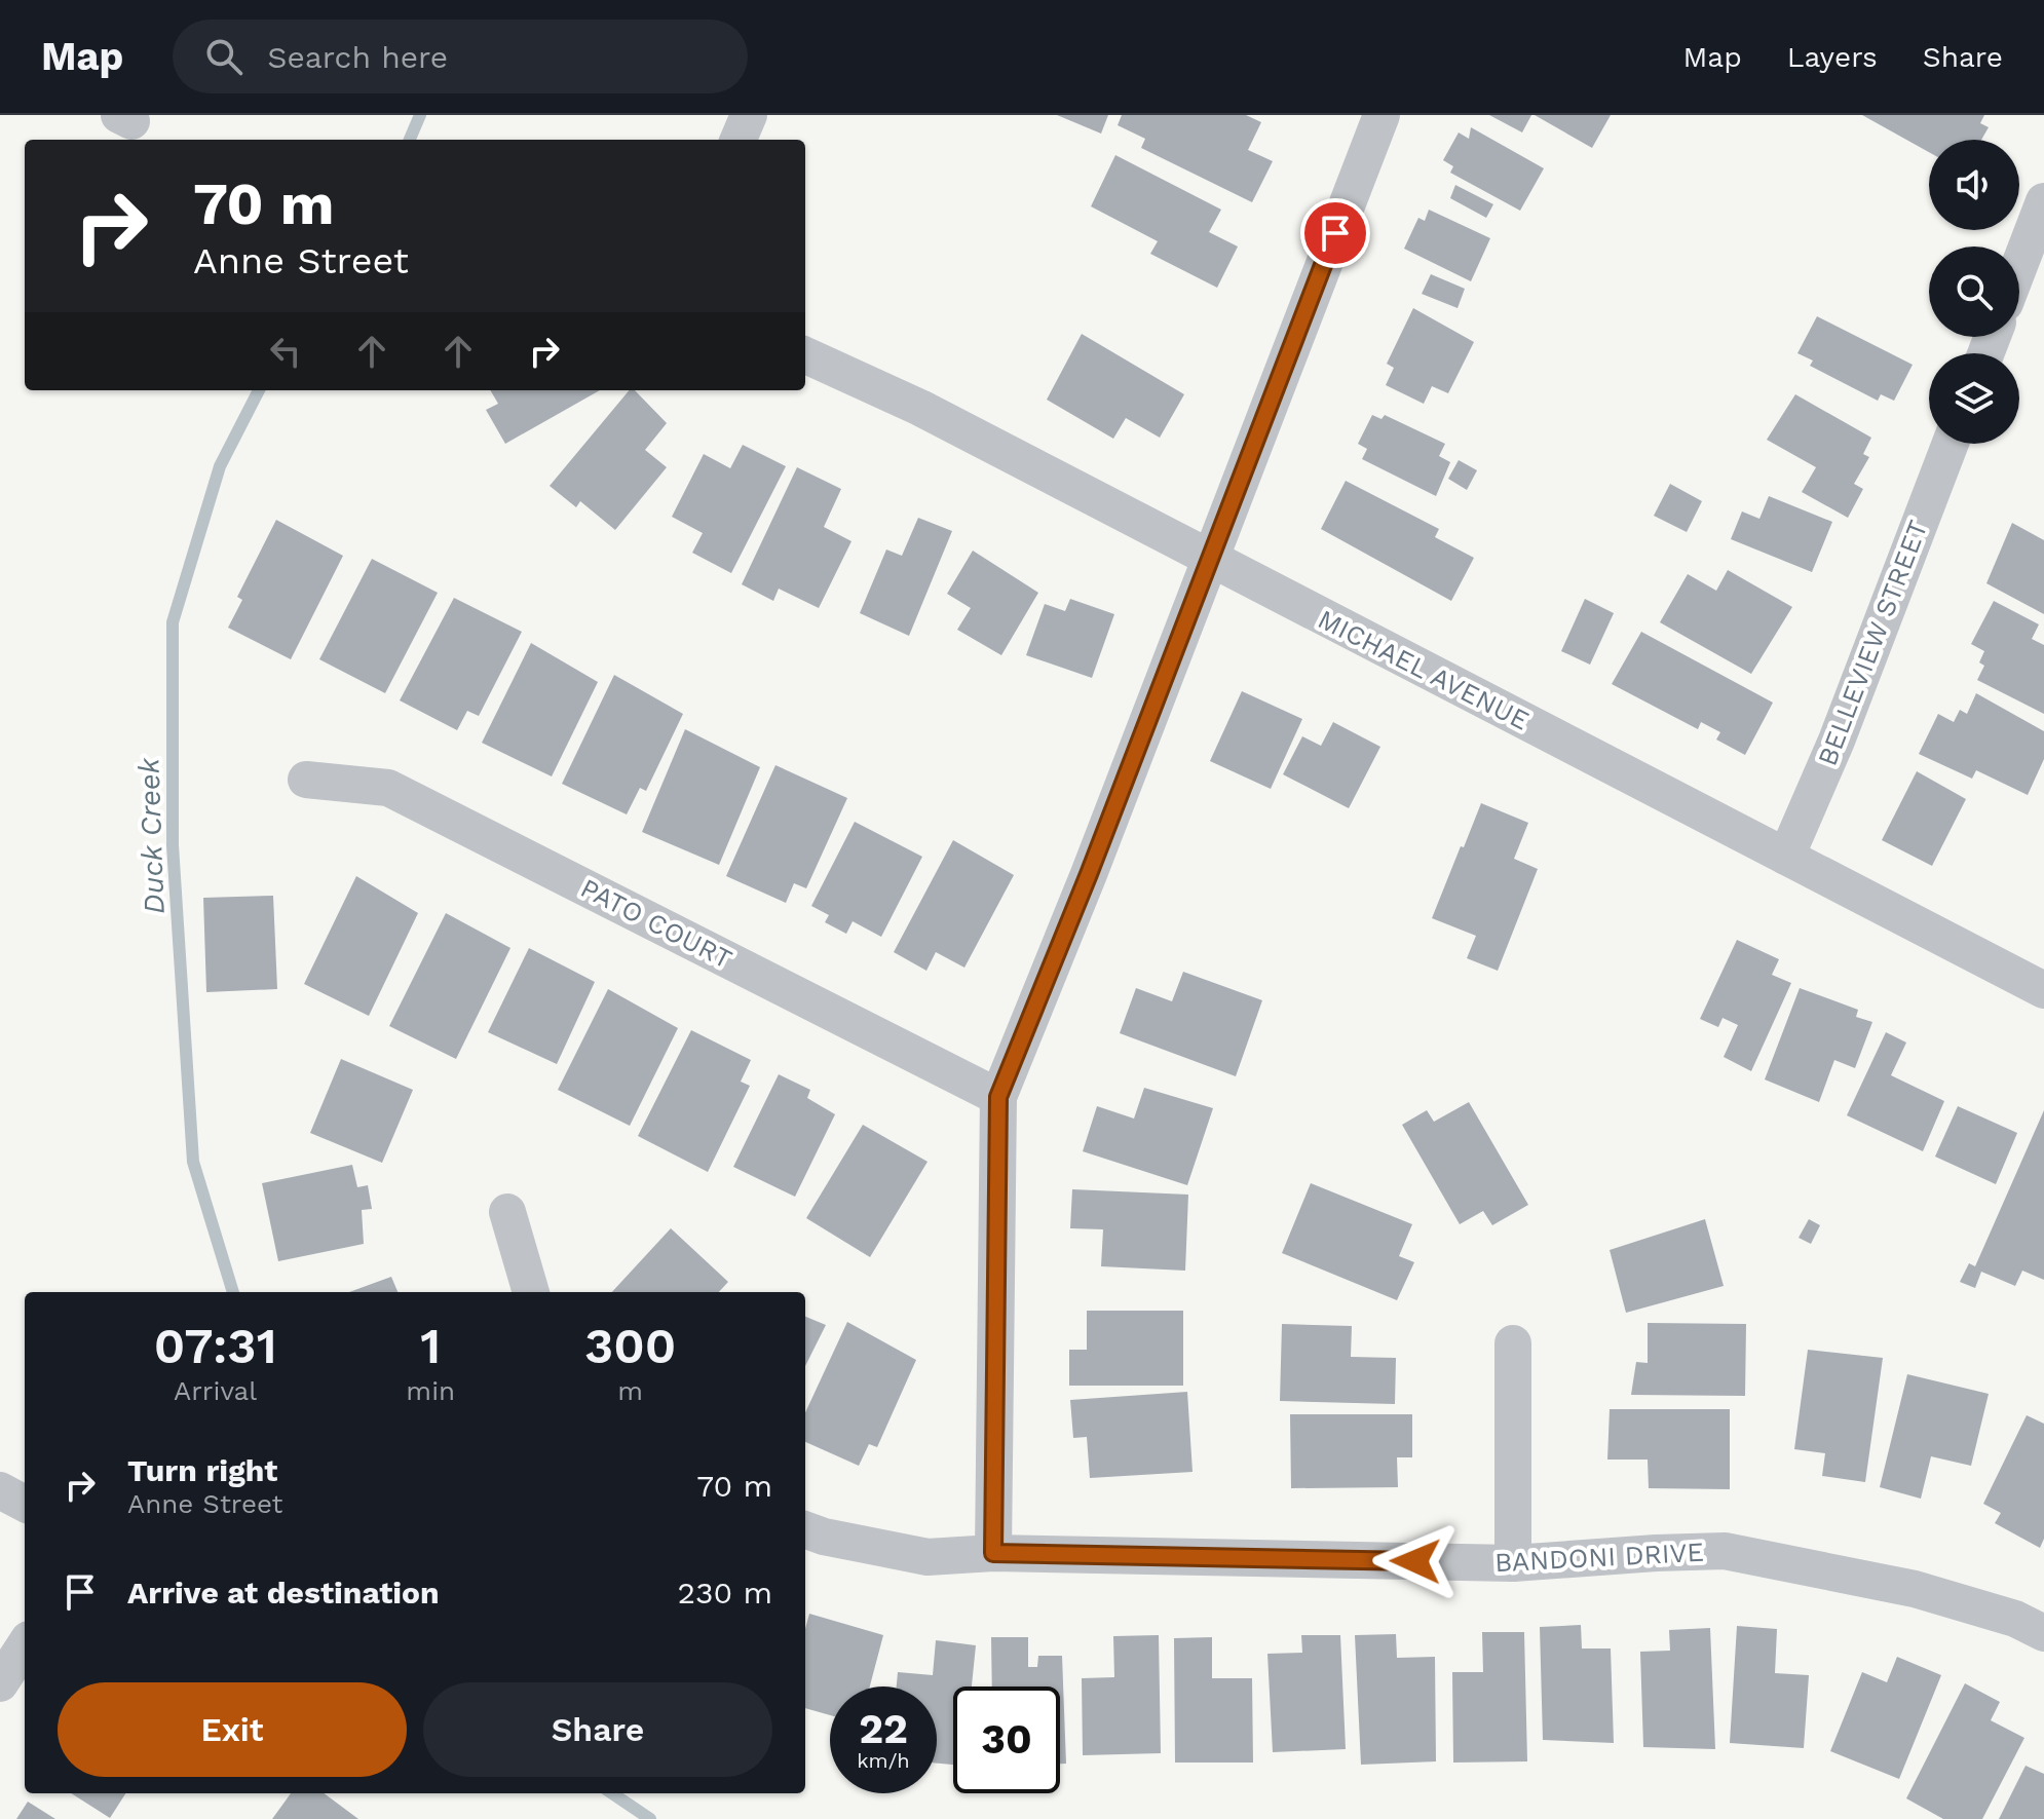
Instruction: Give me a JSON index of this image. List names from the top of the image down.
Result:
{
  "streets": {
    "street": [
      "BELLEVIEW STREET",
      "MICHAEL AVENUE",
      "PATO COURT",
      "BANDONI DRIVE"
    ]
  },
  "crossings": [
    ["BELLEVIEW STREET", "MICHAEL AVENUE"]
  ],
  "water": ["Duck Creek"],
  "page": {
    "header": "Map",
    "search": "Search here",
    "nav": ["Map", "Layers", "Share"],
    "turn": ["70 m", "Anne Street"],
    "eta": [
      "07:31",
      "Arrival",
      "1",
      "min",
      "300",
      "m"
    ],
    "list": [
      {
        "name": "Turn right",
        "note": "Anne Street",
        "value": "70 m"
      },
      {
        "name": "Arrive at destination",
        "value": "230 m"
      }
    ],
    "buttons": ["Exit", "Share"],
    "speed": "22 km/h",
    "limit": "30"
  }
}
